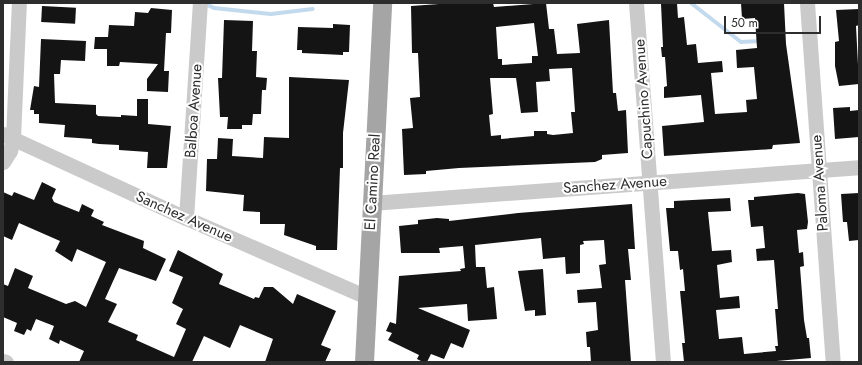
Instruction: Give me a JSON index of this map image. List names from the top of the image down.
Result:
{
  "streets": {
    "main road": ["El Camino Real"],
    "street": [
      "Capuchino Avenue",
      "Balboa Avenue",
      "Paloma Avenue",
      "Sanchez Avenue"
    ]
  },
  "crossings": [
    ["Capuchino Avenue", "Sanchez Avenue"],
    ["Balboa Avenue", "Sanchez Avenue"],
    ["El Camino Real", "Sanchez Avenue"],
    ["Paloma Avenue", "Sanchez Avenue"]
  ],
  "scale_bar": "50 m"
}
